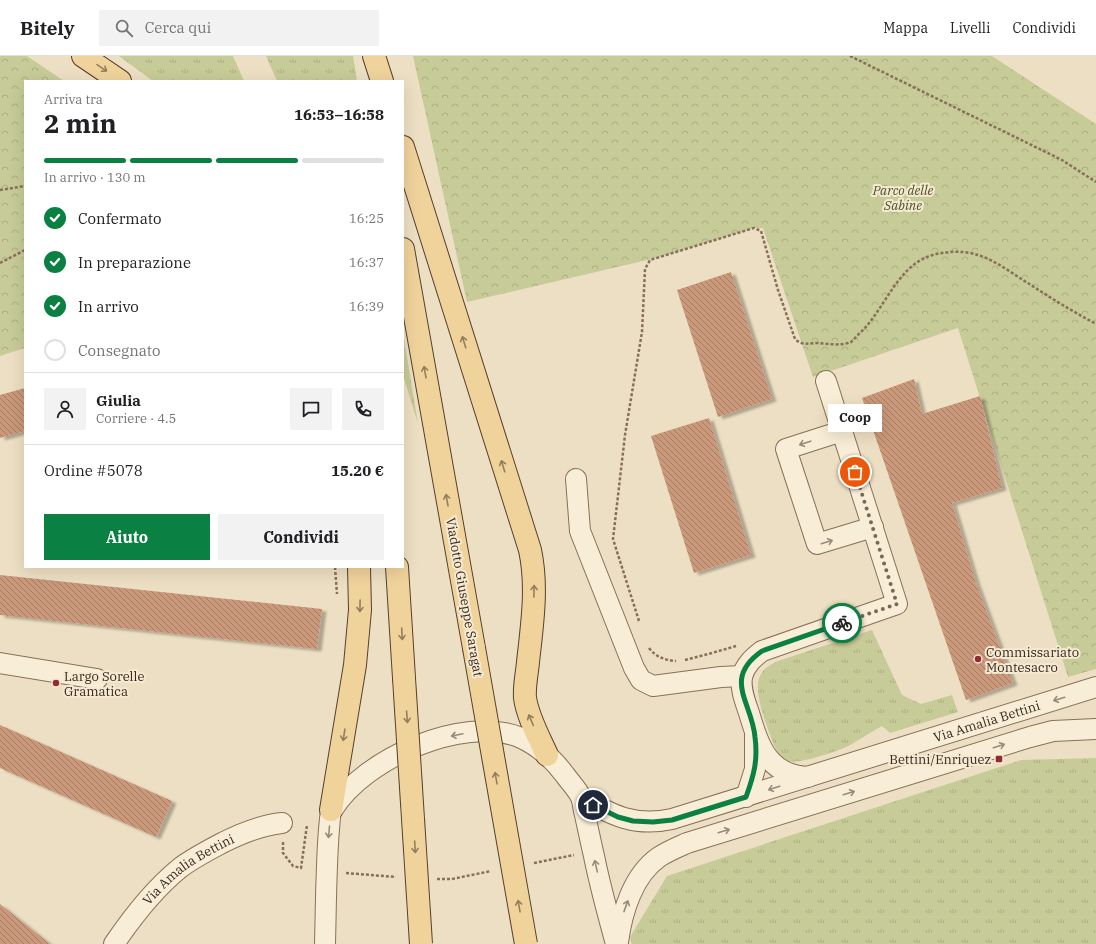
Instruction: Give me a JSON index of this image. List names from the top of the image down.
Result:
{
  "streets": {
    "main road": ["Viadotto Giuseppe Saragat"],
    "street": ["Via Amalia Bettini"]
  },
  "parks": ["Parco delle Sabine"],
  "places": {
    "other": ["Coop", "Commissariato Montesacro", "Largo Sorelle Gramatica"],
    "transit": ["Bettini/Enriquez"]
  },
  "page": {
    "header": "Bitely",
    "search": "Cerca qui",
    "nav": ["Mappa", "Livelli", "Condividi"],
    "heading": ["2 min", "Arriva tra", "16:53–16:58"],
    "panel": [
      "Giulia",
      "Corriere · 4.5",
      "Ordine #5078",
      "15.20 €"
    ],
    "bar": "In arrivo · 130 m",
    "list": [
      ["Confermato", "16:25"],
      ["In preparazione", "16:37"],
      ["In arrivo", "16:39"],
      "Consegnato"
    ],
    "bubble": "Coop",
    "buttons": ["Aiuto", "Condividi"]
  }
}
